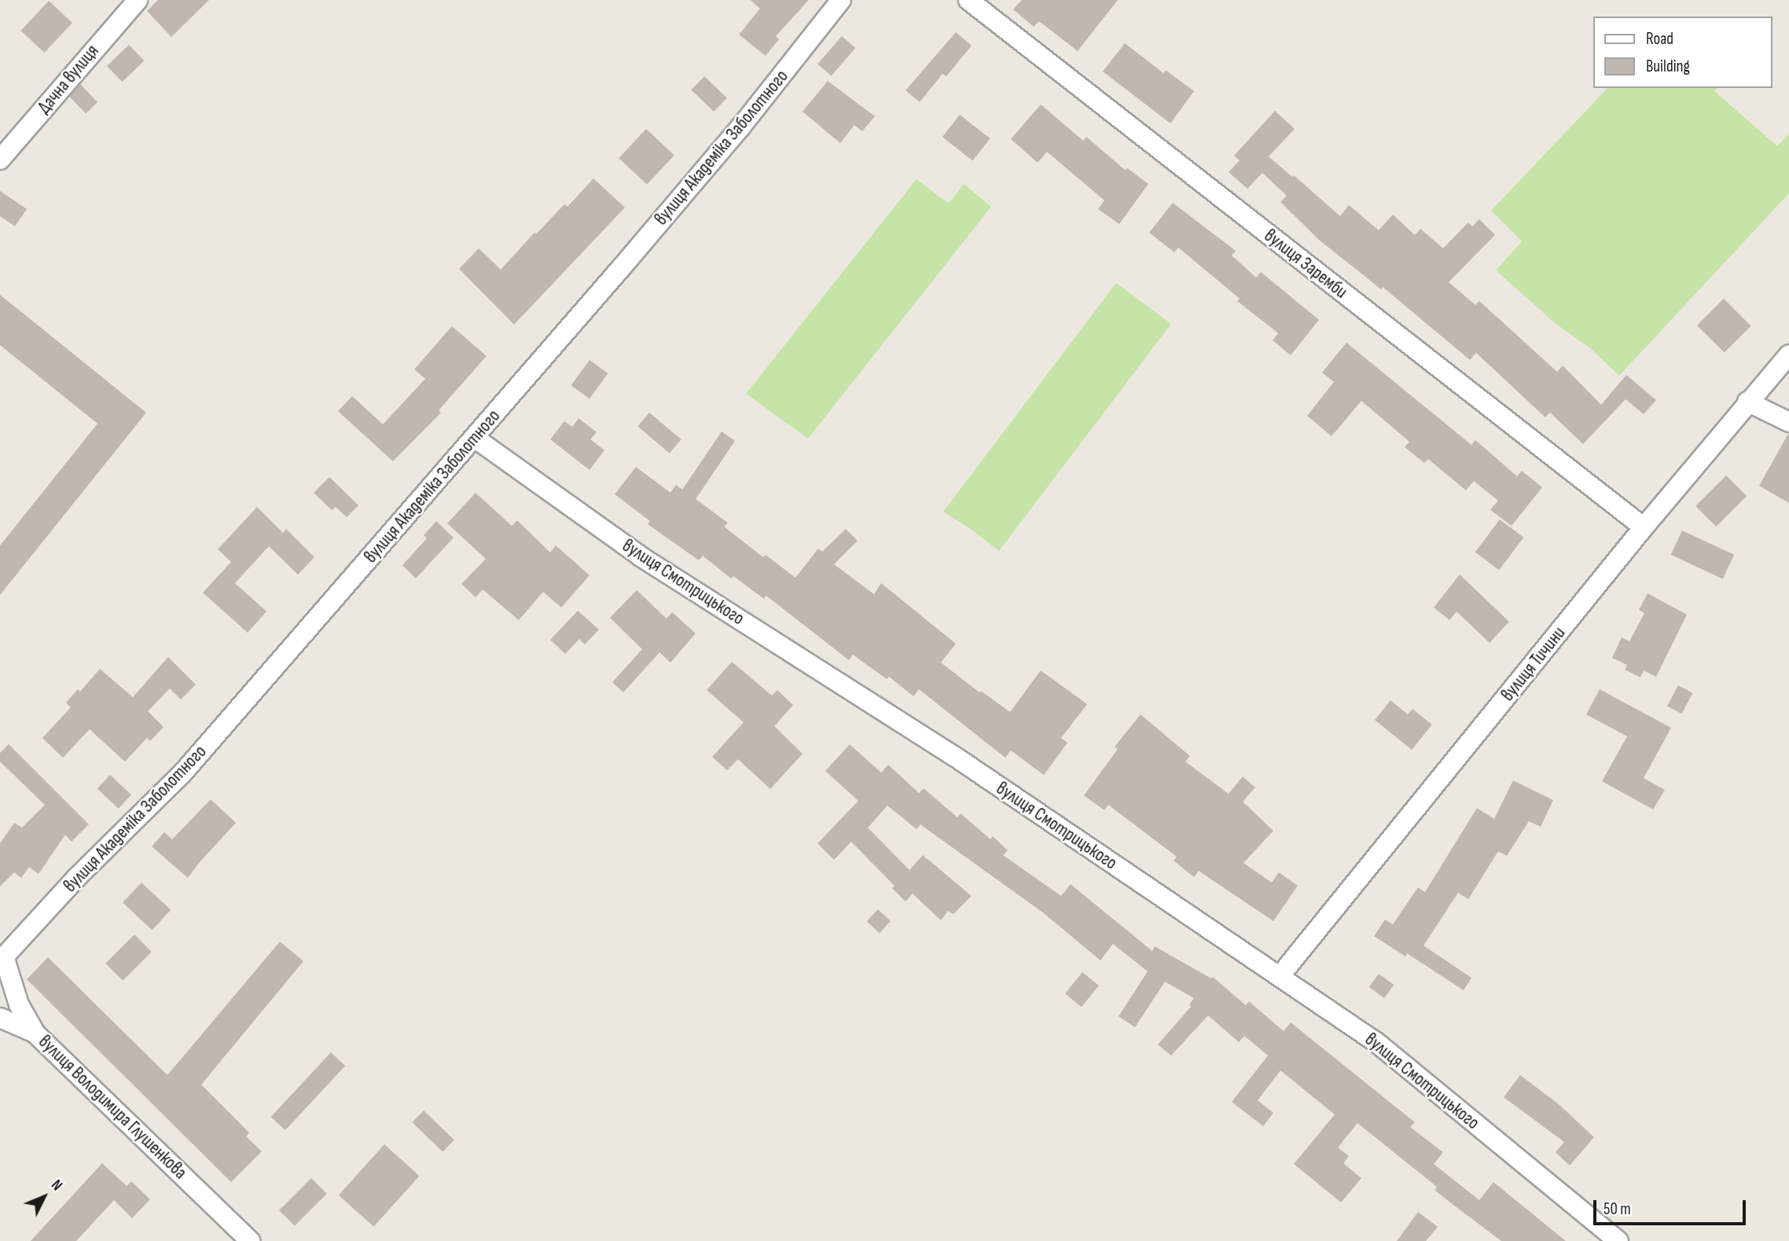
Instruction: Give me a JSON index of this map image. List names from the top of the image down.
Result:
{
  "streets": {
    "street": [
      "Дачна вулиця",
      "вулиця Академіка Заболотного",
      "вулиця Заремби",
      "вулиця Смотрицького",
      "вулиця Тичини",
      "вулиця Володимира Глушенкова"
    ]
  },
  "crossings": [
    ["вулиця Академіка Заболотного", "вулиця Смотрицького"],
    ["вулиця Академіка Заболотного", "вулиця Володимира Глушенкова"],
    ["вулиця Заремби", "вулиця Тичини"],
    ["вулиця Смотрицького", "вулиця Тичини"]
  ],
  "legend": ["Road", "Building"],
  "scale_bar": "50 m",
  "north": "top right"
}
